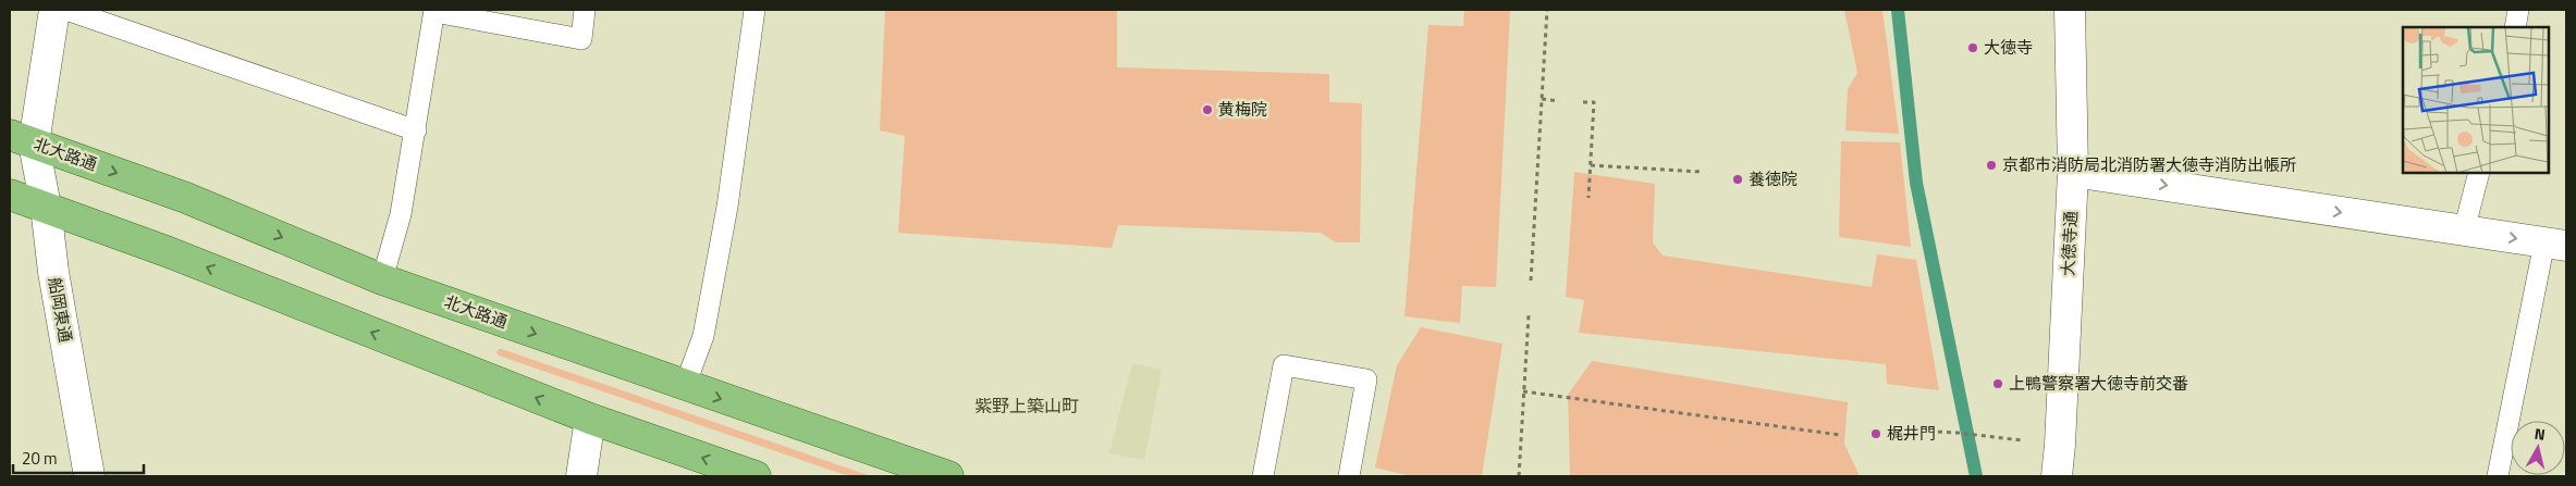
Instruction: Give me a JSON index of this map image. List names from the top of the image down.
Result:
{
  "streets": {
    "main road": ["北大路通"],
    "street": ["大徳寺通", "船岡東通"]
  },
  "crossings": [
    ["北大路通", "船岡東通"]
  ],
  "districts": ["紫野上築山町"],
  "places": [
    "大徳寺",
    "黄梅院",
    "京都市消防局北消防署大徳寺消防出帳所",
    "養徳院",
    "上鴨警察署大徳寺前交番",
    "梶井門"
  ],
  "scale_bar": "20 m",
  "north": "top"
}
